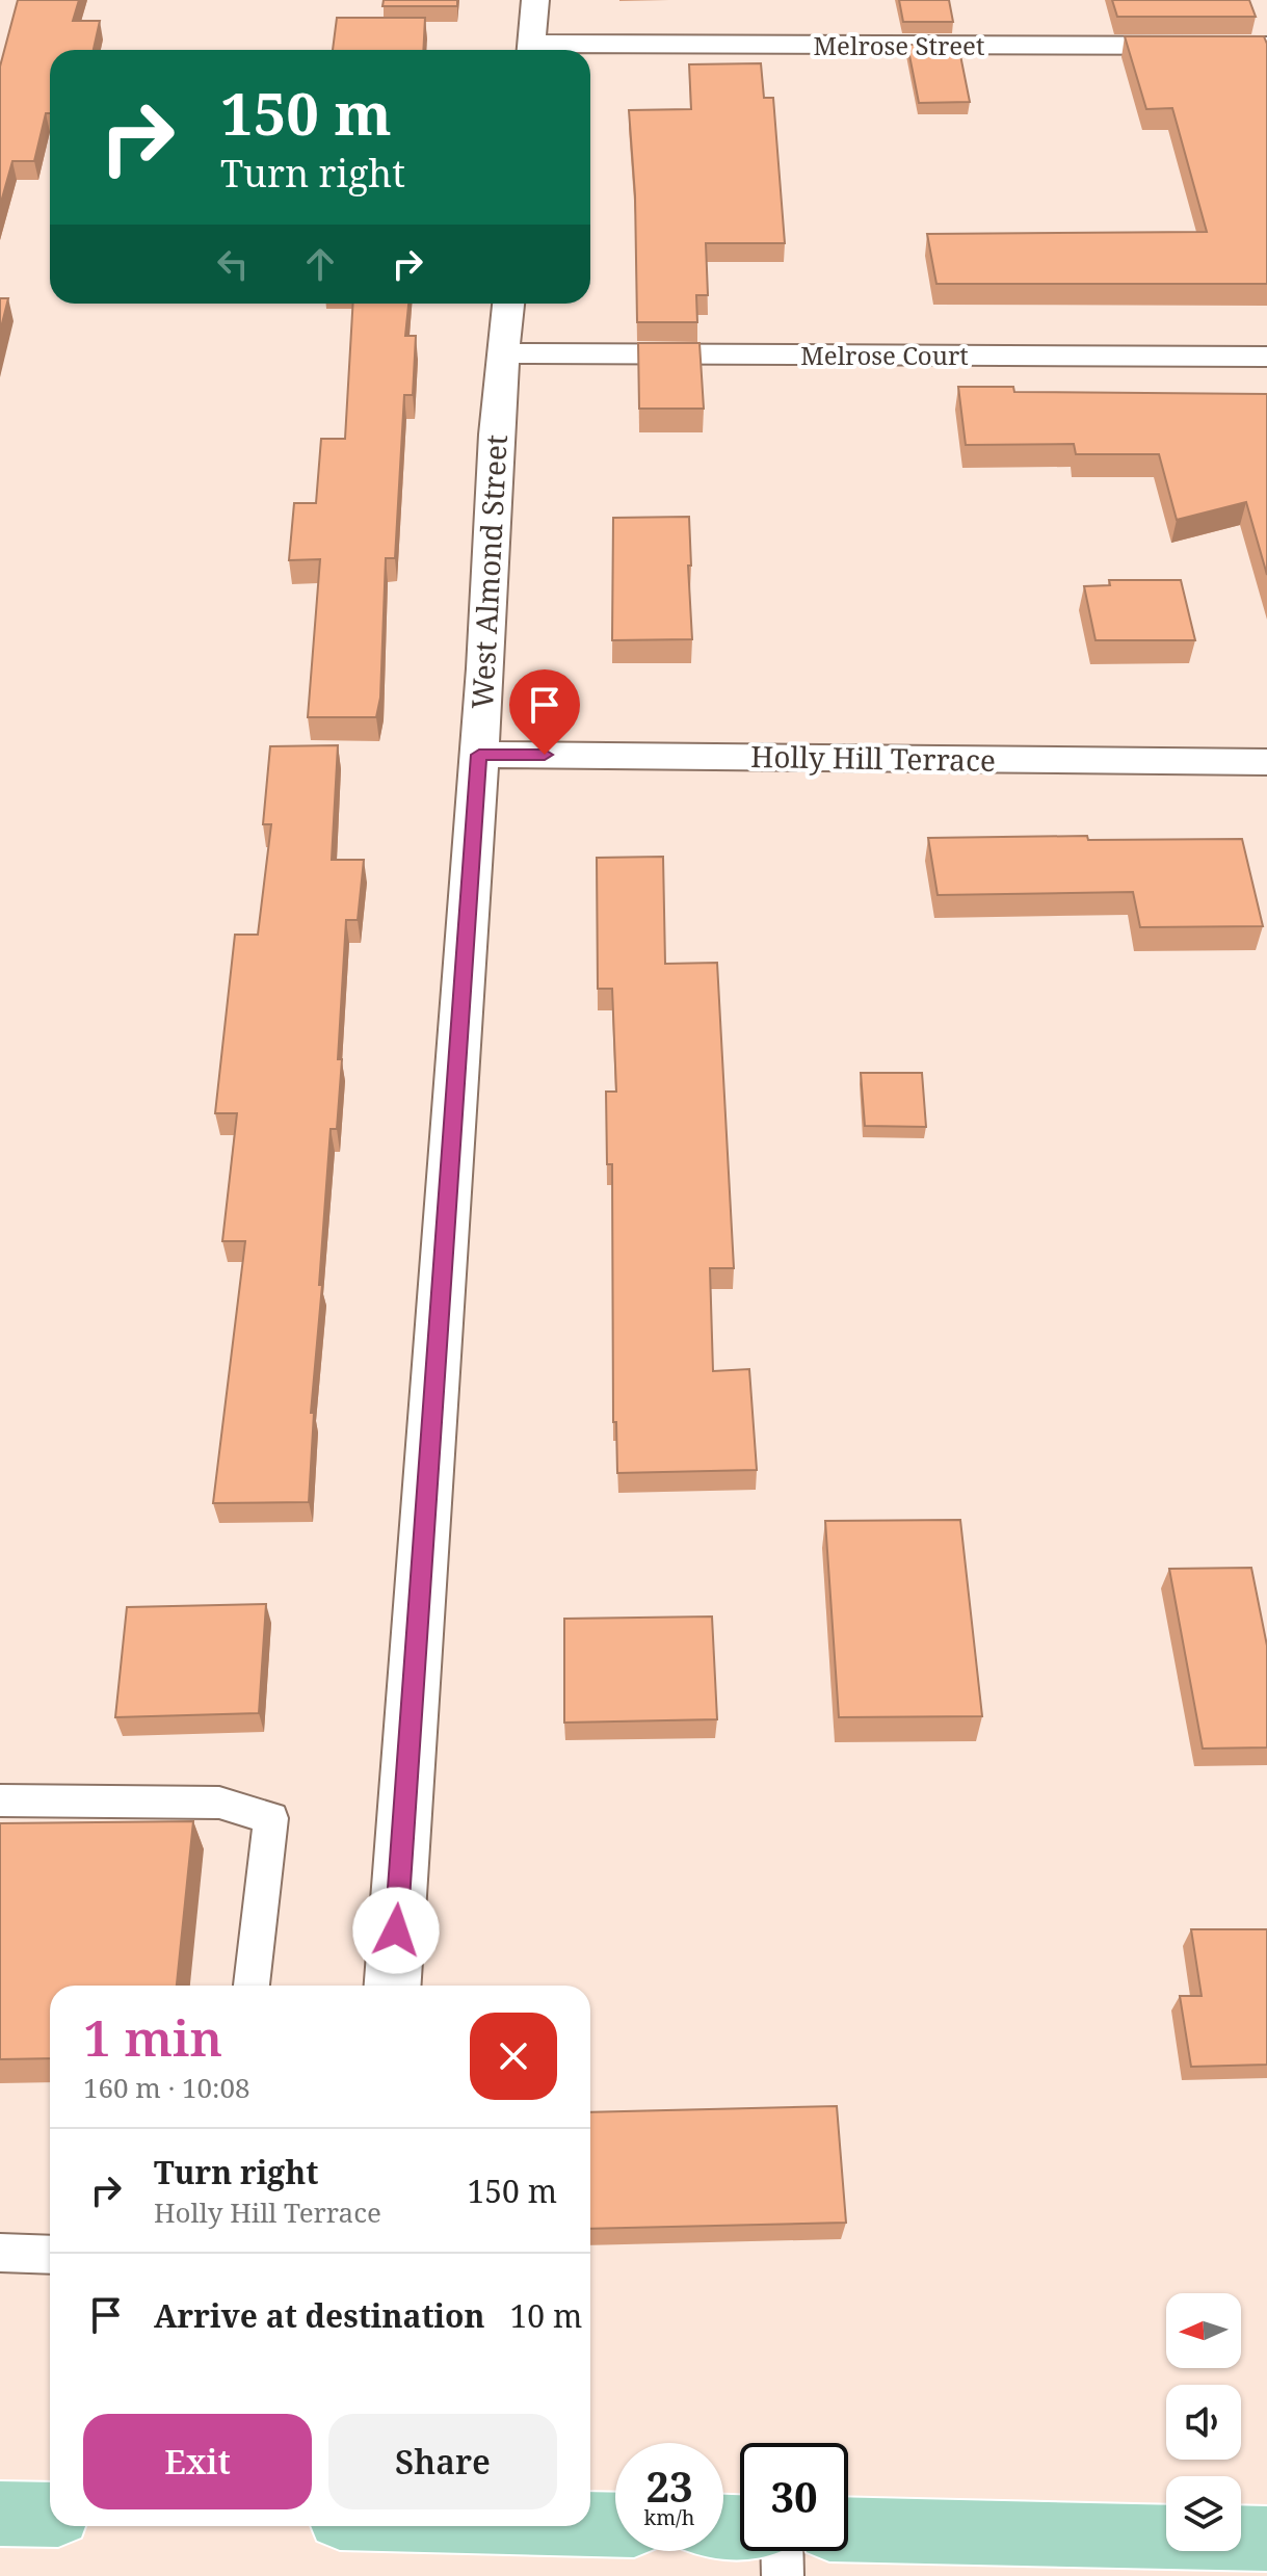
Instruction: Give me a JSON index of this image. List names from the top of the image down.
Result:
{
  "streets": {
    "street": [
      "Melrose Street",
      "Melrose Court",
      "West Almond Street",
      "Holly Hill Terrace"
    ]
  },
  "crossings": [
    ["Melrose Court", "West Almond Street"],
    ["West Almond Street", "Holly Hill Terrace"]
  ],
  "north": "left",
  "page": {
    "turn": ["150 m", "Turn right"],
    "heading": ["1 min", "160 m · 10:08"],
    "list": [
      {
        "name": "Turn right",
        "note": "Holly Hill Terrace",
        "value": "150 m"
      },
      {
        "name": "Arrive at destination",
        "value": "10 m"
      }
    ],
    "buttons": ["Exit", "Share"],
    "speed": "23 km/h",
    "limit": "30"
  }
}
